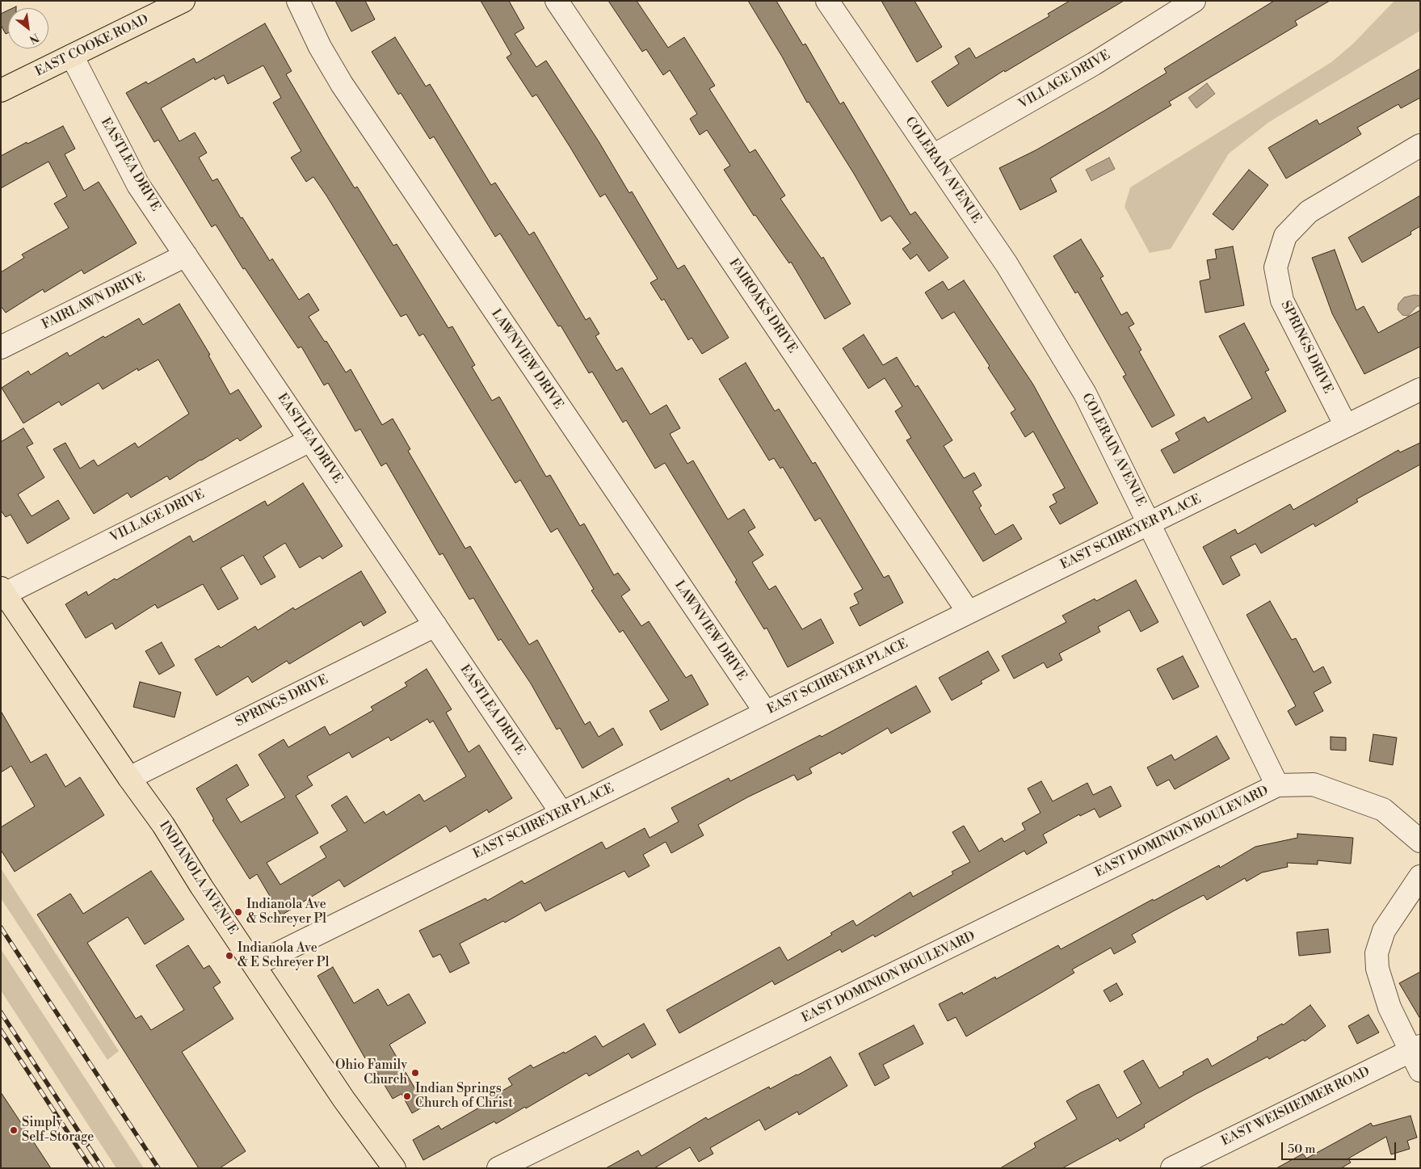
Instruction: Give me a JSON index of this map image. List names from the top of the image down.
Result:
{
  "streets": {
    "main road": ["EAST COOKE ROAD", "INDIANOLA AVENUE"],
    "street": [
      "VILLAGE DRIVE",
      "EASTLEA DRIVE",
      "COLERAIN AVENUE",
      "FAIRLAWN DRIVE",
      "FAIROAKS DRIVE",
      "SPRINGS DRIVE",
      "LAWNVIEW DRIVE",
      "EAST SCHREYER PLACE",
      "EAST DOMINION BOULEVARD",
      "EAST WEISHEIMER ROAD"
    ]
  },
  "crossings": [
    ["EAST COOKE ROAD", "EASTLEA DRIVE"],
    ["VILLAGE DRIVE", "EASTLEA DRIVE"],
    ["VILLAGE DRIVE", "COLERAIN AVENUE"],
    ["VILLAGE DRIVE", "INDIANOLA AVENUE"],
    ["EASTLEA DRIVE", "FAIRLAWN DRIVE"],
    ["EASTLEA DRIVE", "SPRINGS DRIVE"],
    ["EASTLEA DRIVE", "EAST SCHREYER PLACE"],
    ["COLERAIN AVENUE", "EAST SCHREYER PLACE"],
    ["COLERAIN AVENUE", "EAST DOMINION BOULEVARD"],
    ["FAIROAKS DRIVE", "EAST SCHREYER PLACE"],
    ["SPRINGS DRIVE", "EAST SCHREYER PLACE"],
    ["SPRINGS DRIVE", "INDIANOLA AVENUE"],
    ["LAWNVIEW DRIVE", "EAST SCHREYER PLACE"],
    ["EAST SCHREYER PLACE", "INDIANOLA AVENUE"]
  ],
  "places": [
    "Indianola Ave & Schreyer Pl",
    "Indianola Ave & E Schreyer Pl",
    "Ohio Family Church",
    "Indian Springs Church of Christ",
    "Simply Self-Storage"
  ],
  "scale_bar": "50 m",
  "north": "bottom right"
}
